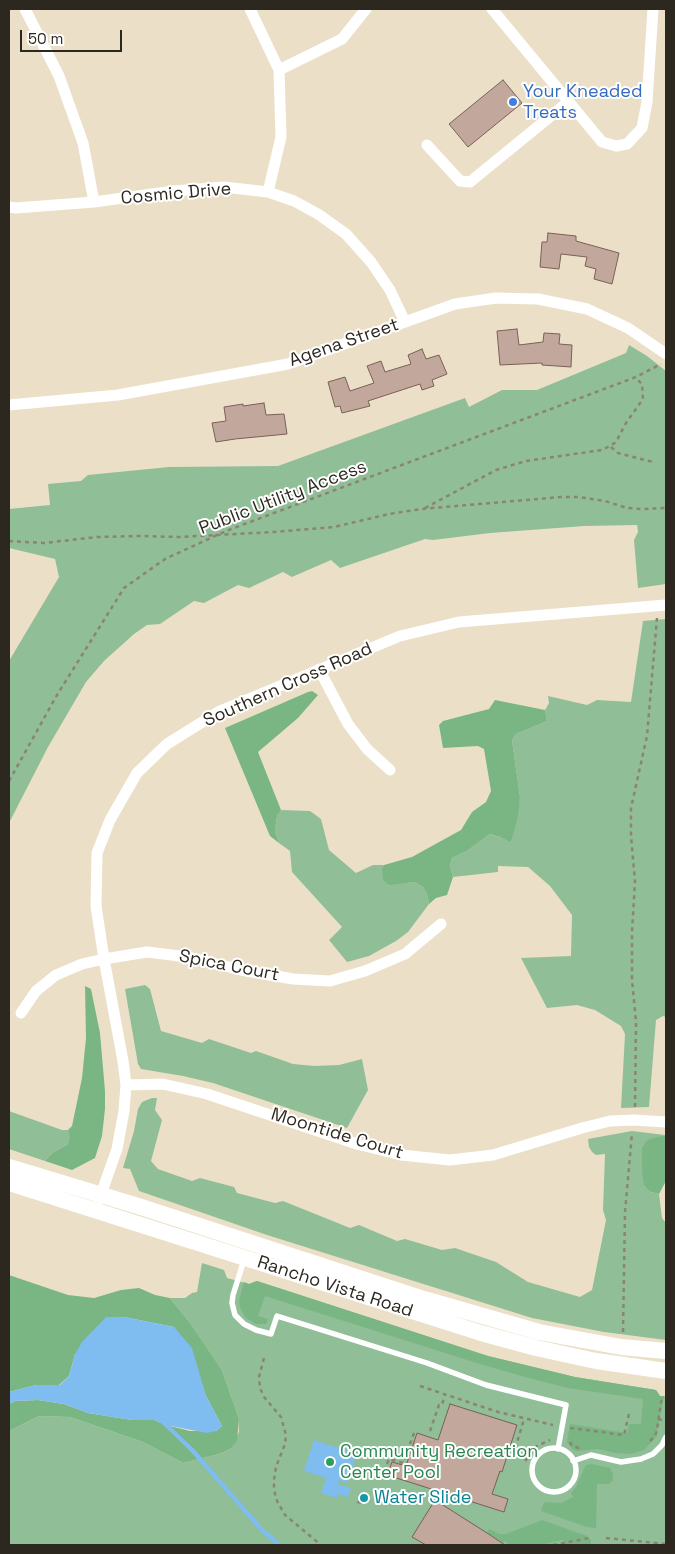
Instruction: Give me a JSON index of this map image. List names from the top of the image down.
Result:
{
  "streets": {
    "main road": ["Rancho Vista Road"],
    "street": [
      "Cosmic Drive",
      "Agena Street",
      "Southern Cross Road",
      "Spica Court",
      "Moontide Court"
    ],
    "path": ["Public Utility Access"]
  },
  "crossings": [
    ["Cosmic Drive", "Agena Street"],
    ["Southern Cross Road", "Spica Court"],
    ["Southern Cross Road", "Moontide Court"],
    ["Southern Cross Road", "Rancho Vista Road"]
  ],
  "places": ["Your Kneaded Treats", "Community Recreation Center Pool", "Water Slide"],
  "scale_bar": "50 m"
}
